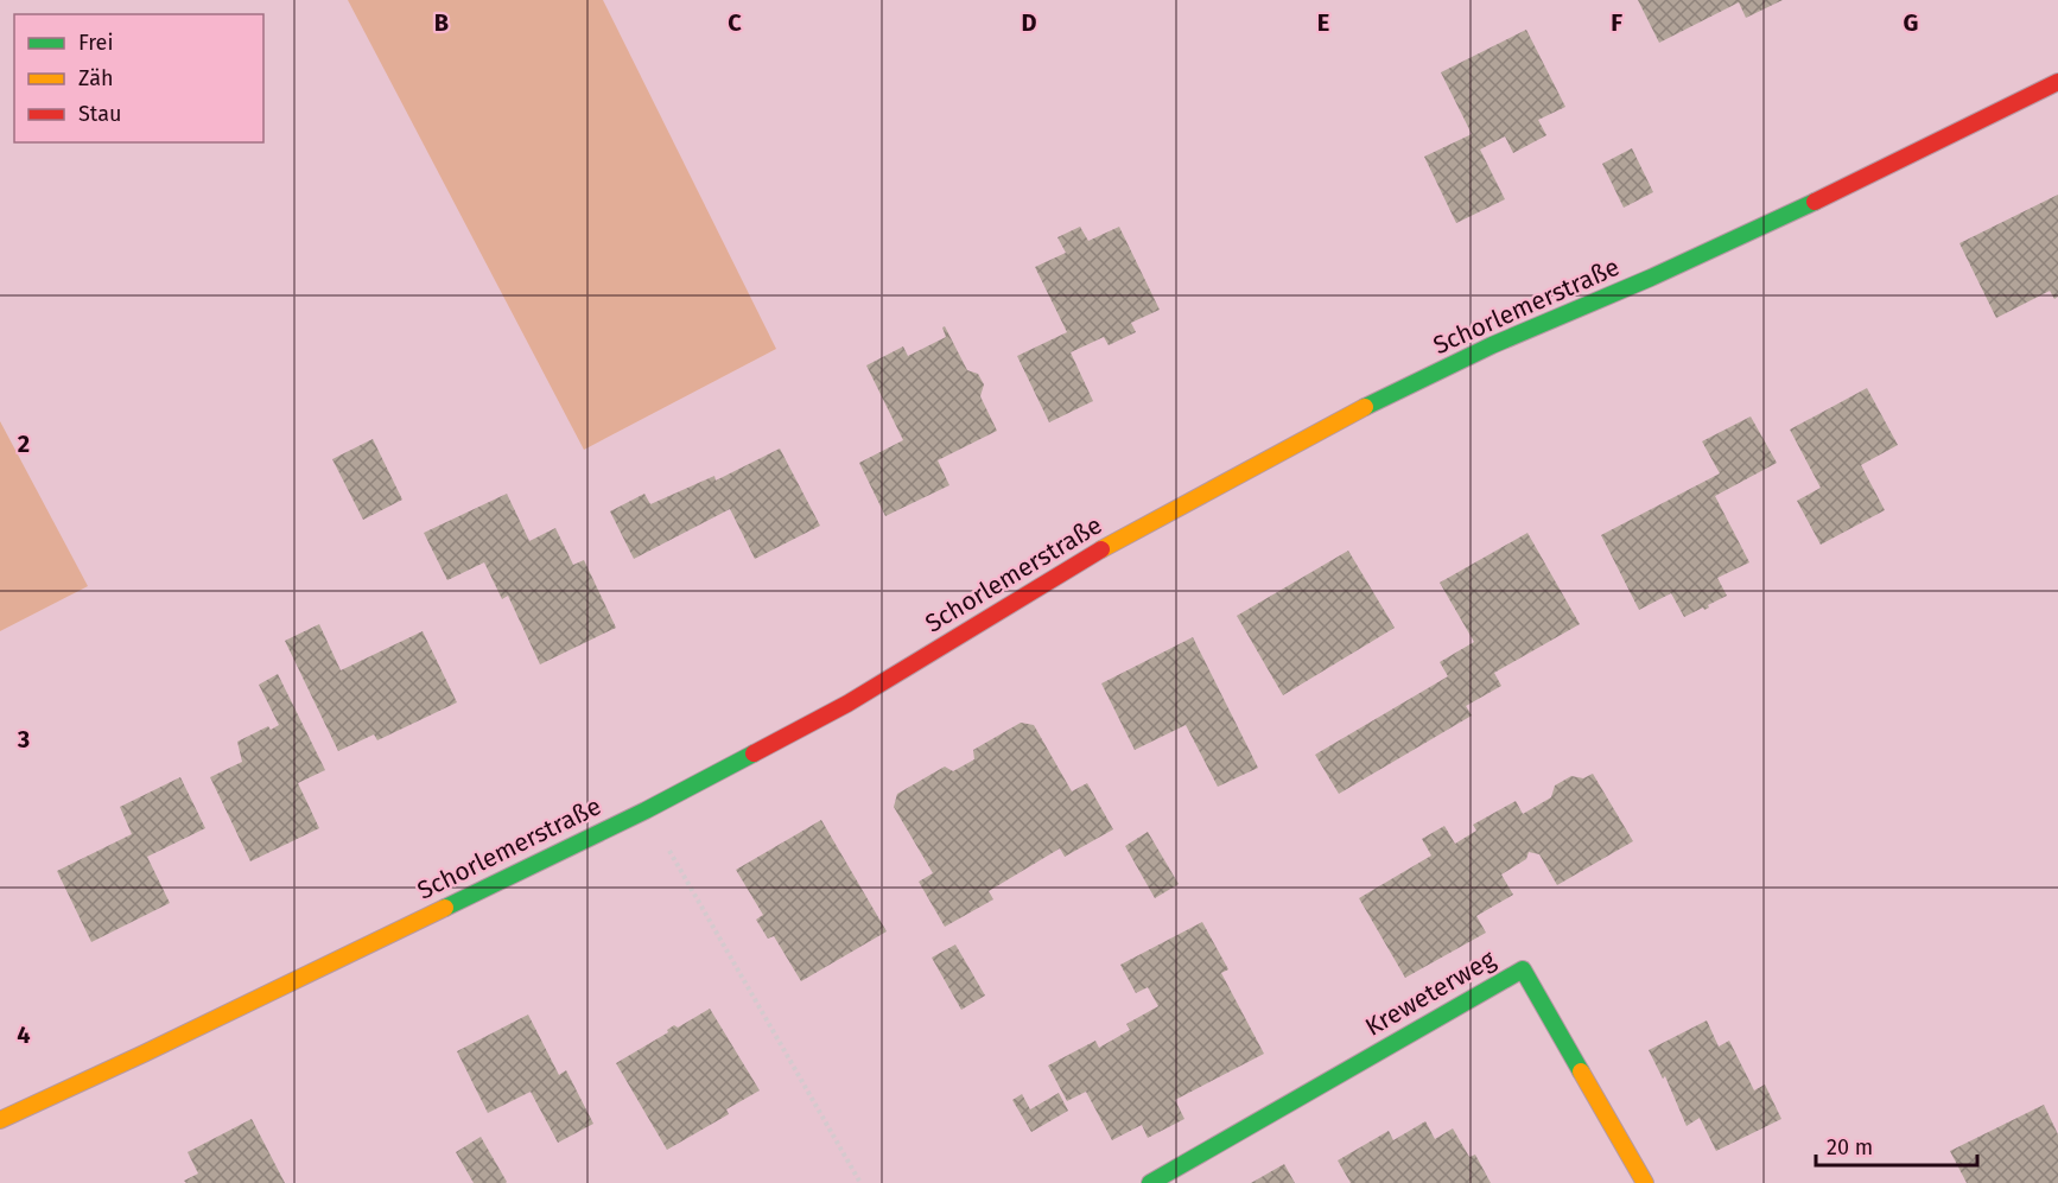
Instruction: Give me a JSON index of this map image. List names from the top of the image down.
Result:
{
  "streets": {
    "street": ["Schorlemerstraße", "Kreweterweg"]
  },
  "legend": ["Frei", "Zäh", "Stau"],
  "scale_bar": "20 m",
  "grid": {
    "columns": [
      "B",
      "C",
      "D",
      "E",
      "F",
      "G"
    ],
    "rows": ["2", "3", "4"]
  }
}
